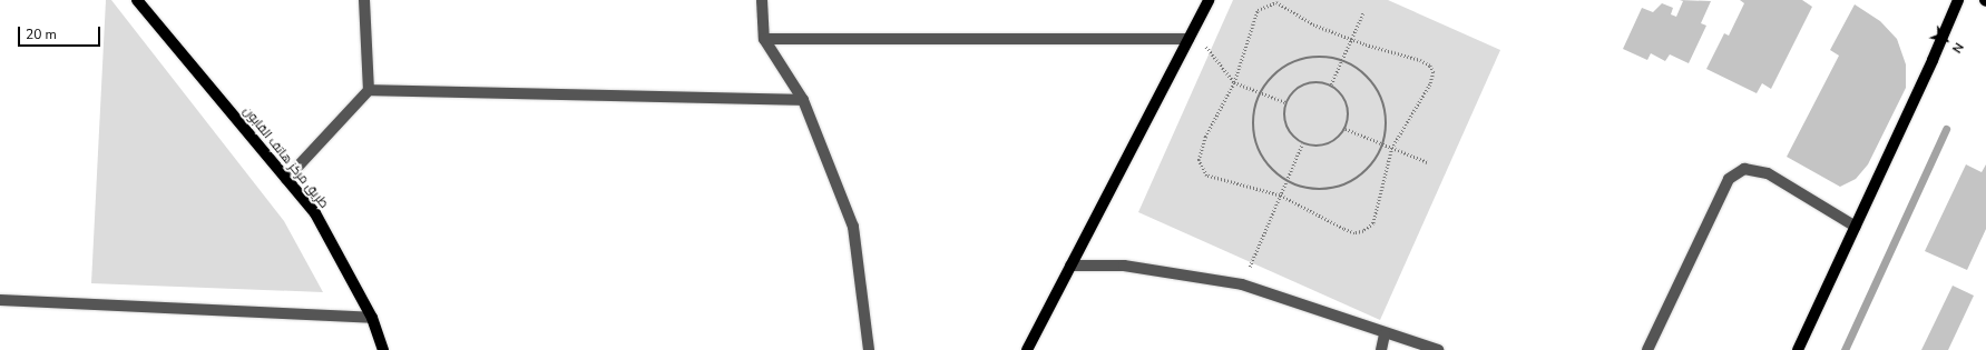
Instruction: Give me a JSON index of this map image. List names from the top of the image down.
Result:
{
  "streets": {
    "main road": ["طريق مركز هاتف القابون"]
  },
  "scale_bar": "20 m",
  "north": "bottom right"
}
